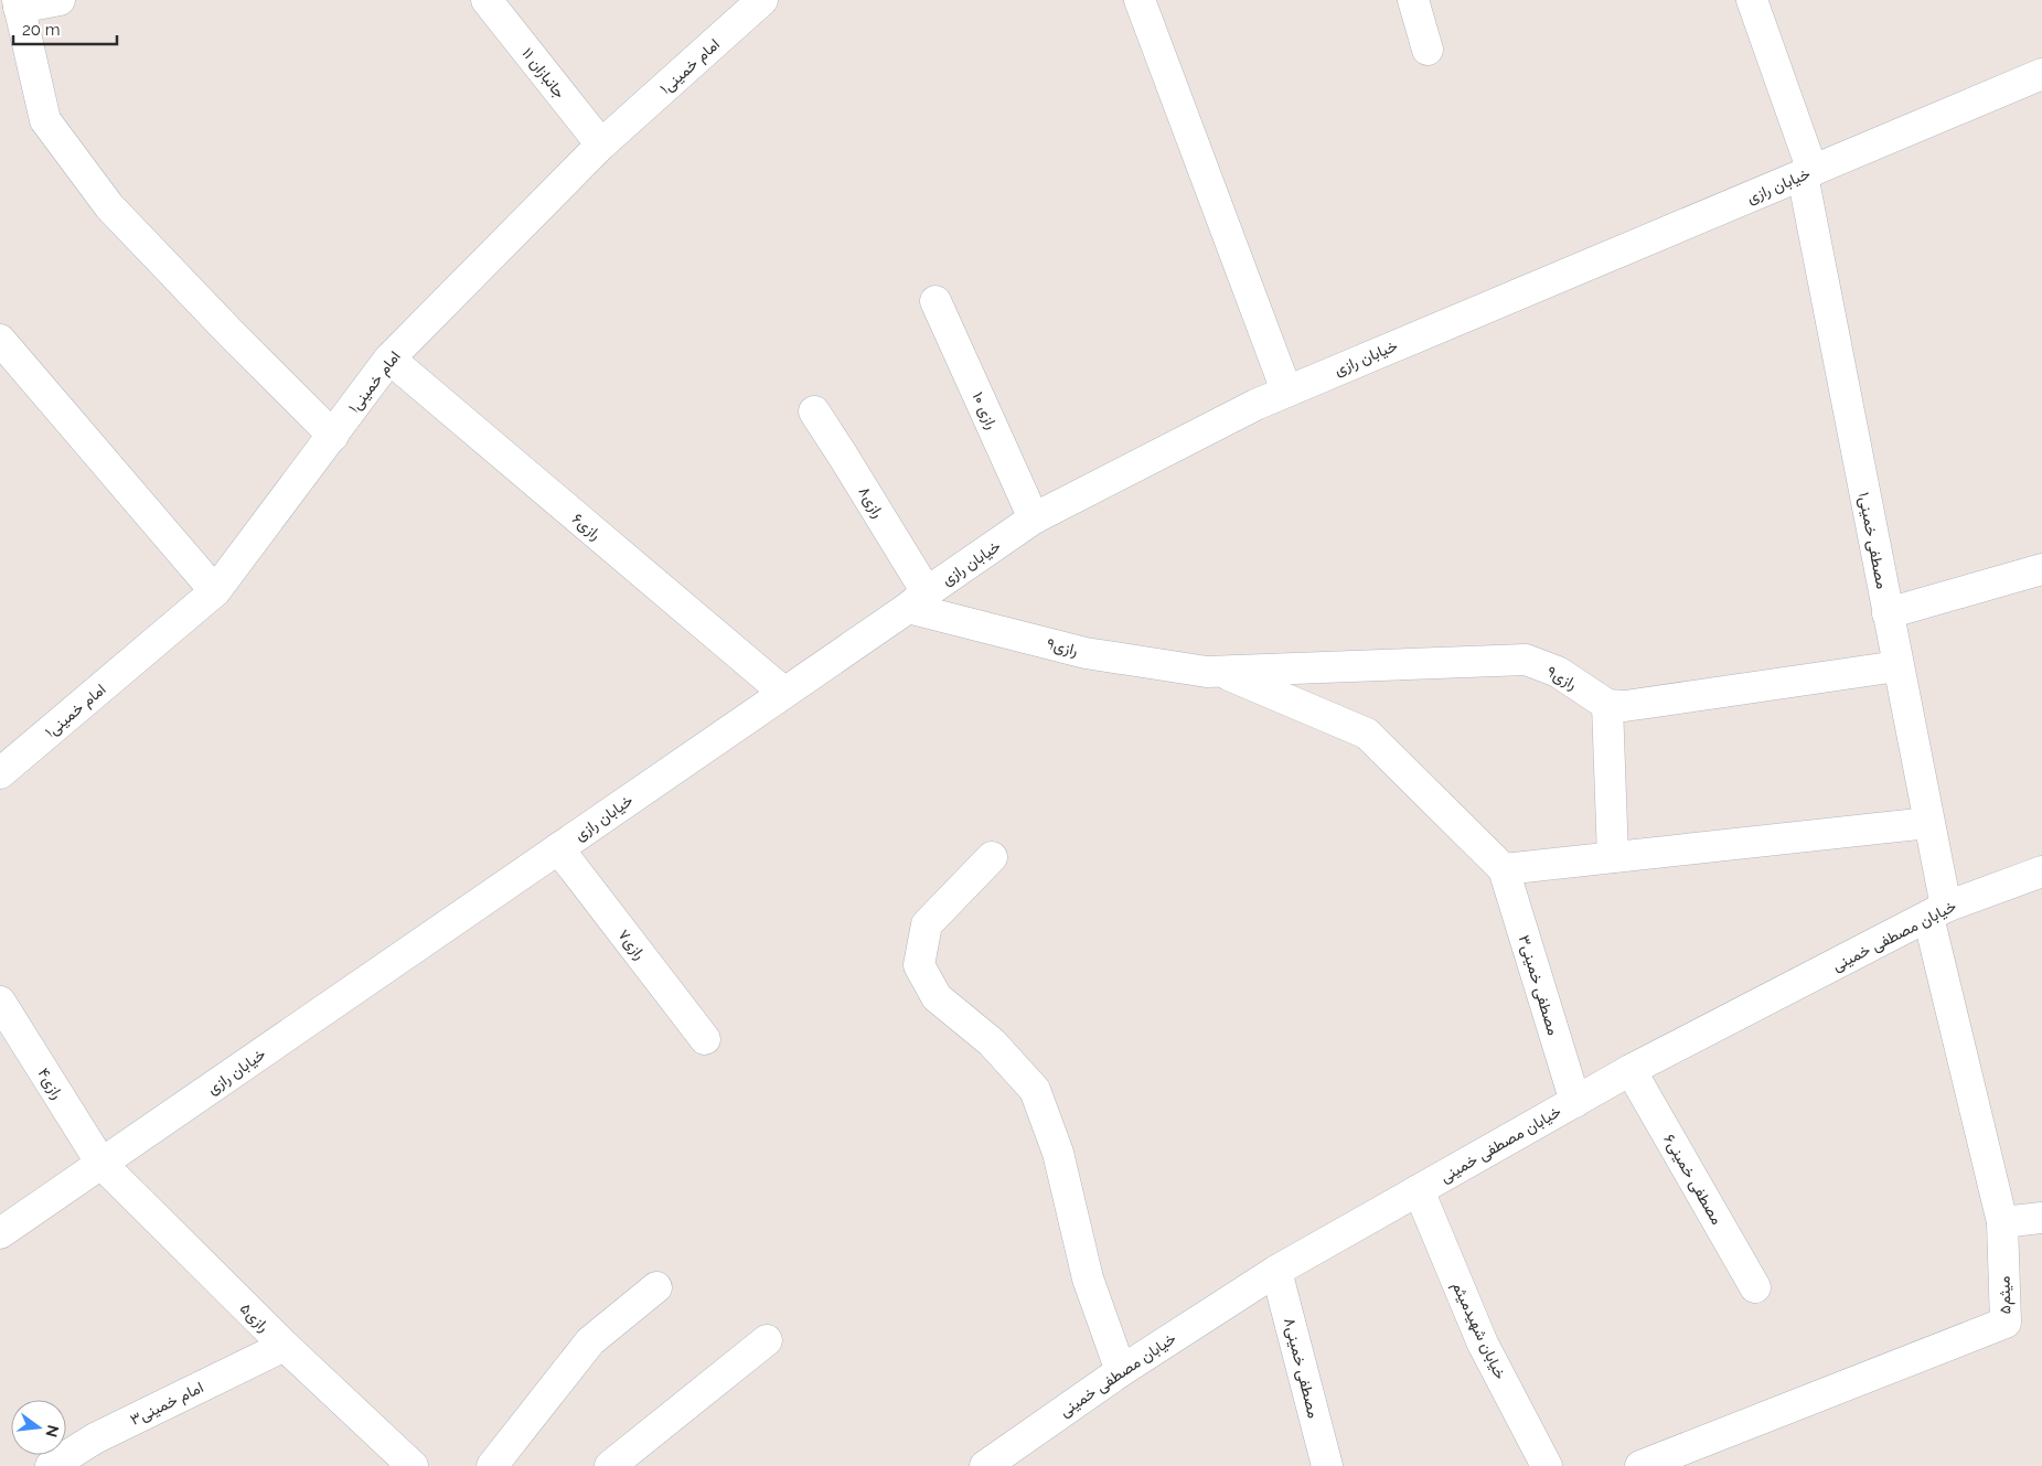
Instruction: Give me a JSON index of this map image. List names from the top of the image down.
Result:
{
  "streets": {
    "street": [
      "امام خمینی۱",
      "جانبازان ۱۱",
      "خیابان رازی",
      "رازی ۱۰",
      "رازی۸",
      "رازی۶",
      "مصطفی خمینی۱",
      "رازی۹",
      "خیابان مصطفی خمینی",
      "رازی۷",
      "مصطفی خمینی۳",
      "رازی۴",
      "مصطفی خمینی۶",
      "میثم۵",
      "رازی۵",
      "خیابان شهیدمیثم",
      "مصطفی خمینی۸",
      "امام خمینی۳"
    ]
  },
  "crossings": [
    ["امام خمینی۱", "جانبازان ۱۱"],
    ["امام خمینی۱", "رازی۶"],
    ["خیابان رازی", "رازی ۱۰"],
    ["خیابان رازی", "رازی۸"],
    ["خیابان رازی", "رازی۶"],
    ["خیابان رازی", "مصطفی خمینی۱"],
    ["خیابان رازی", "رازی۹"],
    ["خیابان رازی", "رازی۷"],
    ["خیابان رازی", "رازی۴"],
    ["خیابان رازی", "رازی۵"],
    ["رازی۸", "رازی۹"],
    ["مصطفی خمینی۱", "خیابان مصطفی خمینی"],
    ["مصطفی خمینی۱", "میثم۵"],
    ["رازی۹", "مصطفی خمینی۳"],
    ["خیابان مصطفی خمینی", "مصطفی خمینی۳"],
    ["خیابان مصطفی خمینی", "مصطفی خمینی۶"],
    ["خیابان مصطفی خمینی", "میثم۵"],
    ["خیابان مصطفی خمینی", "خیابان شهیدمیثم"],
    ["خیابان مصطفی خمینی", "مصطفی خمینی۸"],
    ["رازی۴", "رازی۵"],
    ["رازی۵", "امام خمینی۳"]
  ],
  "scale_bar": "20 m",
  "north": "right"
}
